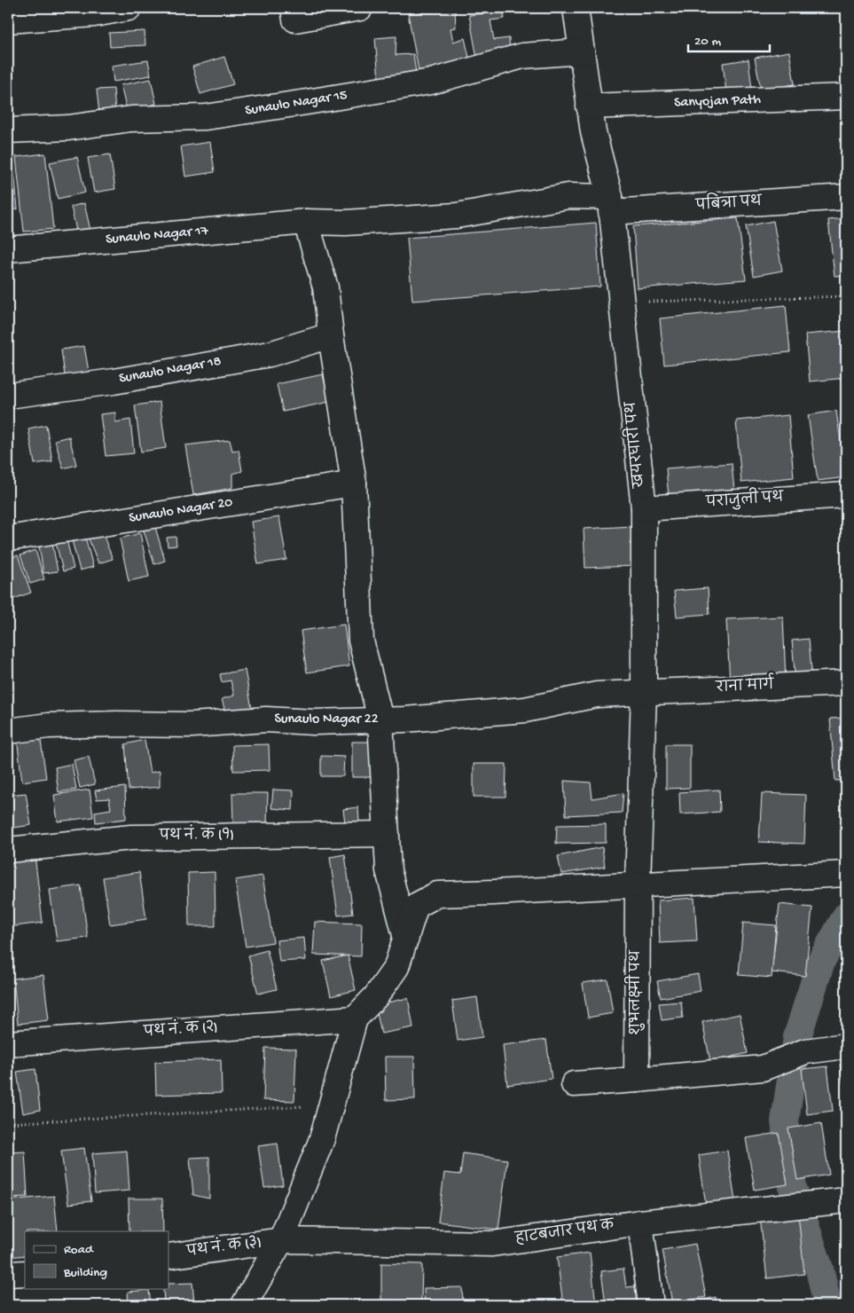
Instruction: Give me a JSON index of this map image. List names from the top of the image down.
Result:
{
  "streets": {
    "street": [
      "Sanyojan Path",
      "Sunaulo Nagar 15",
      "पबित्रा पथ",
      "Sunaulo Nagar 17",
      "Sunaulo Nagar 18",
      "खयरघारी पथ",
      "पराजुली पथ",
      "Sunaulo Nagar 20",
      "राना मार्ग",
      "Sunaulo Nagar 22",
      "पथ नं. क (१)",
      "शुभलक्ष्मी पथ",
      "पथ नं. क (२)",
      "हाटबजार पथ क",
      "पथ नं. क (३)"
    ]
  },
  "crossings": [
    ["Sanyojan Path", "खयरघारी पथ"],
    ["Sunaulo Nagar 15", "खयरघारी पथ"],
    ["पबित्रा पथ", "Sunaulo Nagar 17"],
    ["पबित्रा पथ", "खयरघारी पथ"],
    ["खयरघारी पथ", "पराजुली पथ"],
    ["खयरघारी पथ", "राना मार्ग"],
    ["खयरघारी पथ", "Sunaulo Nagar 22"],
    ["खयरघारी पथ", "शुभलक्ष्मी पथ"],
    ["राना मार्ग", "Sunaulo Nagar 22"],
    ["राना मार्ग", "शुभलक्ष्मी पथ"],
    ["Sunaulo Nagar 22", "शुभलक्ष्मी पथ"],
    ["हाटबजार पथ क", "पथ नं. क (३)"]
  ],
  "legend": ["Road", "Building"],
  "scale_bar": "20 m"
}
